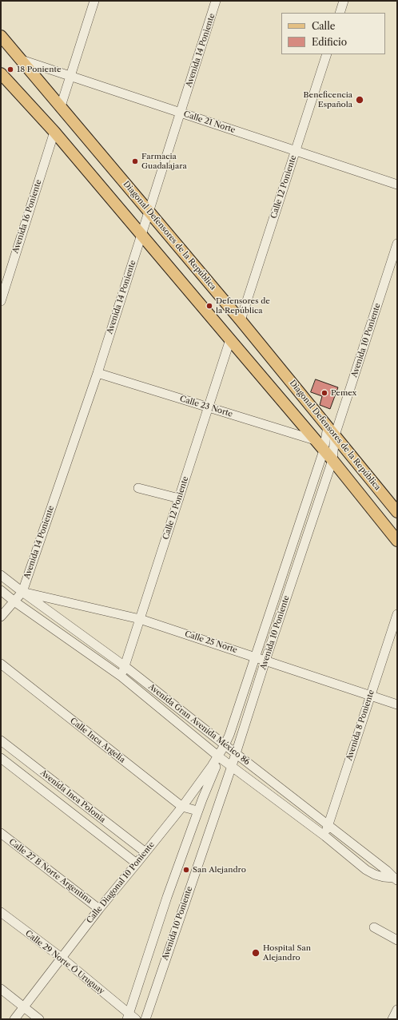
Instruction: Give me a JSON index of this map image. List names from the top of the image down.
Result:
{
  "streets": {
    "main road": ["Diagonal Defensores de la República"],
    "street": [
      "Avenida 14 Poniente",
      "Calle 21 Norte",
      "Calle 12 Poniente",
      "Avenida 16 Poniente",
      "Avenida 10 Poniente",
      "Calle 23 Norte",
      "Calle 25 Norte",
      "Avenida Gran Avenida México 86",
      "Avenida 8 Poniente",
      "Calle Inca Argelia",
      "Avenida Inca Polonia",
      "Calle 27 B Norte Argentina",
      "Calle Diagonal 10 Poniente",
      "Calle 29 Norte Ó Uruguay"
    ]
  },
  "crossings": [
    ["Avenida 14 Poniente", "Calle 21 Norte"],
    ["Avenida 14 Poniente", "Diagonal Defensores de la República"],
    ["Avenida 14 Poniente", "Calle 23 Norte"],
    ["Avenida 14 Poniente", "Calle 25 Norte"],
    ["Avenida 14 Poniente", "Avenida Gran Avenida México 86"],
    ["Calle 21 Norte", "Calle 12 Poniente"],
    ["Calle 21 Norte", "Diagonal Defensores de la República"],
    ["Calle 12 Poniente", "Diagonal Defensores de la República"],
    ["Calle 12 Poniente", "Calle 23 Norte"],
    ["Calle 12 Poniente", "Calle 25 Norte"],
    ["Calle 12 Poniente", "Avenida Gran Avenida México 86"],
    ["Diagonal Defensores de la República", "Avenida 10 Poniente"],
    ["Avenida 10 Poniente", "Calle 25 Norte"],
    ["Avenida 10 Poniente", "Avenida Gran Avenida México 86"],
    ["Avenida 10 Poniente", "Calle Diagonal 10 Poniente"],
    ["Calle 25 Norte", "Avenida Gran Avenida México 86"],
    ["Calle 25 Norte", "Avenida 8 Poniente"],
    ["Avenida Gran Avenida México 86", "Avenida 8 Poniente"],
    ["Avenida Gran Avenida México 86", "Calle Diagonal 10 Poniente"],
    ["Calle Inca Argelia", "Calle Diagonal 10 Poniente"],
    ["Avenida Inca Polonia", "Calle Diagonal 10 Poniente"],
    ["Calle 27 B Norte Argentina", "Calle Diagonal 10 Poniente"],
    ["Calle Diagonal 10 Poniente", "Calle 29 Norte Ó Uruguay"]
  ],
  "places": [
    "18 Poniente",
    "Beneficencia Española",
    "Farmacia Guadalajara",
    "Defensores de la República",
    "Pemex",
    "San Alejandro",
    "Hospital San Alejandro"
  ],
  "legend": ["Calle", "Edificio"]
}
